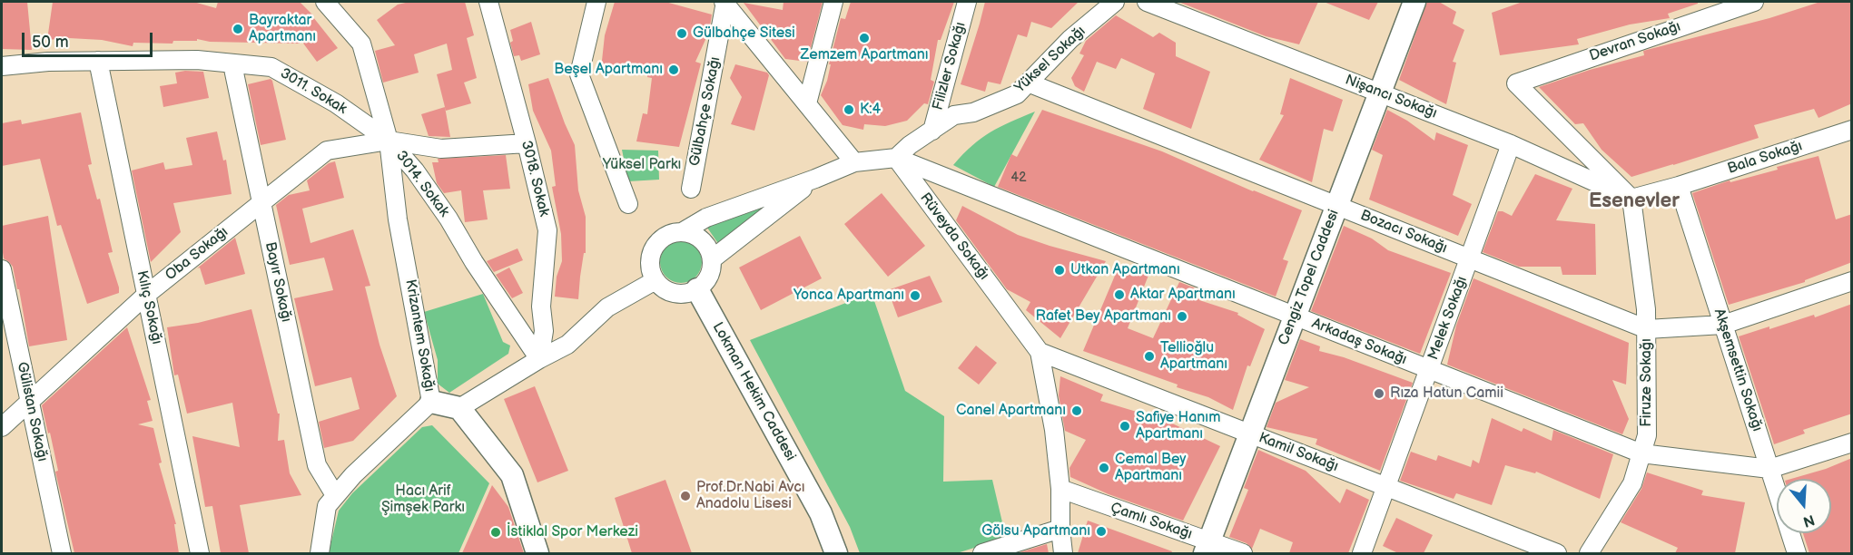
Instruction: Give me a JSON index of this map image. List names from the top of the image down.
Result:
{
  "streets": {
    "street": [
      "Devran Sokağı",
      "Yüksel Sokağı",
      "Filizler Sokağı",
      "3011. Sokak",
      "Nişancı Sokağı",
      "Gülbahçe Sokağı",
      "Bala Sokağı",
      "3018. Sokak",
      "3014. Sokak",
      "Bozacı Sokağı",
      "Rüveyda Sokağı",
      "Oba Sokağı",
      "Cengiz Topel Caddesi",
      "Bayır Sokağı",
      "Kılıç Sokağı",
      "Melek Sokağı",
      "Krizantem Sokağı",
      "Arkadaş Sokağı",
      "Akşemsettin Sokağı",
      "Firuze Sokağı",
      "Lokman Hekim Caddesi",
      "Gülistan Sokağı",
      "Kamil Sokağı",
      "Çamlı Sokağı"
    ]
  },
  "crossings": [
    ["Devran Sokağı", "Nişancı Sokağı"],
    ["Devran Sokağı", "Firuze Sokağı"],
    ["Yüksel Sokağı", "Filizler Sokağı"],
    ["Yüksel Sokağı", "Bozacı Sokağı"],
    ["Yüksel Sokağı", "Rüveyda Sokağı"],
    ["Yüksel Sokağı", "Arkadaş Sokağı"],
    ["3011. Sokak", "3014. Sokak"],
    ["3011. Sokak", "Oba Sokağı"],
    ["3011. Sokak", "Bayır Sokağı"],
    ["3011. Sokak", "Kılıç Sokağı"],
    ["3011. Sokak", "Krizantem Sokağı"],
    ["Nişancı Sokağı", "Cengiz Topel Caddesi"],
    ["Nişancı Sokağı", "Melek Sokağı"],
    ["Nişancı Sokağı", "Firuze Sokağı"],
    ["Bala Sokağı", "Akşemsettin Sokağı"],
    ["3018. Sokak", "3014. Sokak"],
    ["3014. Sokak", "Oba Sokağı"],
    ["3014. Sokak", "Krizantem Sokağı"],
    ["Bozacı Sokağı", "Cengiz Topel Caddesi"],
    ["Bozacı Sokağı", "Melek Sokağı"],
    ["Bozacı Sokağı", "Akşemsettin Sokağı"],
    ["Bozacı Sokağı", "Firuze Sokağı"],
    ["Rüveyda Sokağı", "Arkadaş Sokağı"],
    ["Rüveyda Sokağı", "Kamil Sokağı"],
    ["Rüveyda Sokağı", "Çamlı Sokağı"],
    ["Oba Sokağı", "Bayır Sokağı"],
    ["Oba Sokağı", "Kılıç Sokağı"],
    ["Oba Sokağı", "Krizantem Sokağı"],
    ["Oba Sokağı", "Gülistan Sokağı"],
    ["Cengiz Topel Caddesi", "Arkadaş Sokağı"],
    ["Cengiz Topel Caddesi", "Kamil Sokağı"],
    ["Cengiz Topel Caddesi", "Çamlı Sokağı"],
    ["Bayır Sokağı", "Krizantem Sokağı"],
    ["Melek Sokağı", "Arkadaş Sokağı"],
    ["Melek Sokağı", "Kamil Sokağı"],
    ["Arkadaş Sokağı", "Akşemsettin Sokağı"],
    ["Arkadaş Sokağı", "Firuze Sokağı"]
  ],
  "districts": ["Esenevler"],
  "parks": ["Yüksel Parkı", "Hacı Arif Şimşek Parkı"],
  "places": [
    "Bayraktar Apartmanı",
    "Gülbahçe Sitesi",
    "Zemzem Apartmanı",
    "Beşel Apartmanı",
    "K:4",
    "Utkan Apartmanı",
    "Aktar Apartmanı",
    "Yonca Apartmanı",
    "Rafet Bey Apartmanı",
    "Tellioğlu Apartmanı",
    "Rıza Hatun Camii",
    "Canel Apartmanı",
    "Safiye Hanım Apartmanı",
    "Cemal Bey Apartmanı",
    "Prof.Dr.Nabi Avcı Anadolu Lisesi",
    "Gölsu Apartmanı",
    "İstiklal Spor Merkezi"
  ],
  "house_numbers": ["42"],
  "scale_bar": "50 m",
  "north": "bottom"
}
